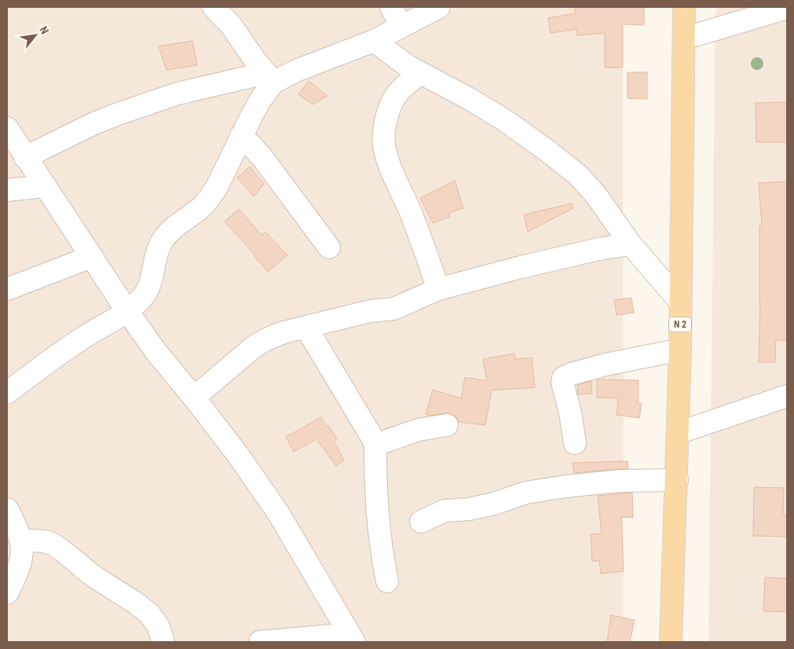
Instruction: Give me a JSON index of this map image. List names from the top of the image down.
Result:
{
  "streets": {
    "main road": ["N 2"]
  },
  "north": "top right"
}
